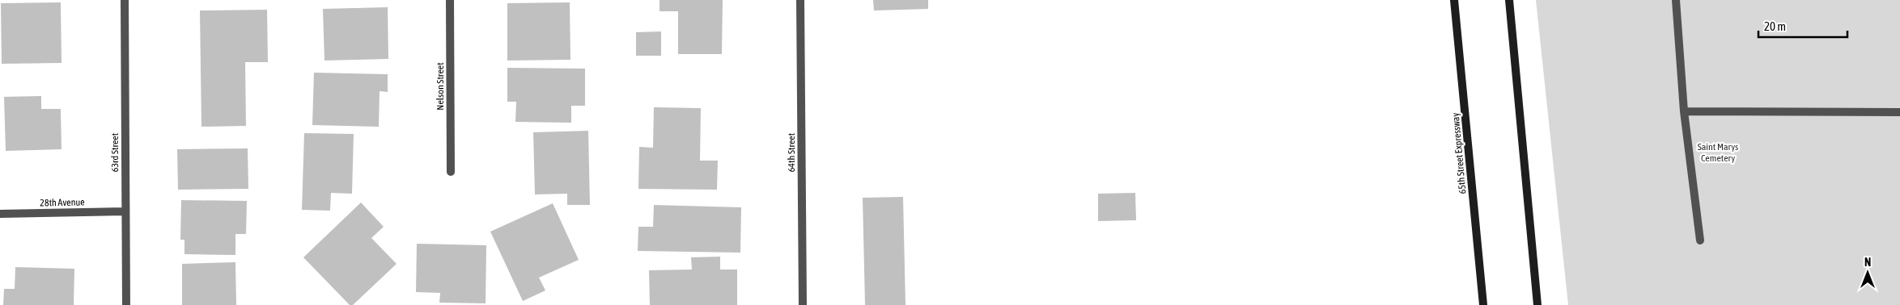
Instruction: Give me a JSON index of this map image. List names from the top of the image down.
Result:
{
  "streets": {
    "main road": ["65th Street Expressway"],
    "street": [
      "Nelson Street",
      "63rd Street",
      "64th Street",
      "28th Avenue"
    ]
  },
  "crossings": [
    ["63rd Street", "28th Avenue"]
  ],
  "parks": ["Saint Marys Cemetery"],
  "scale_bar": "20 m",
  "north": "top"
}
